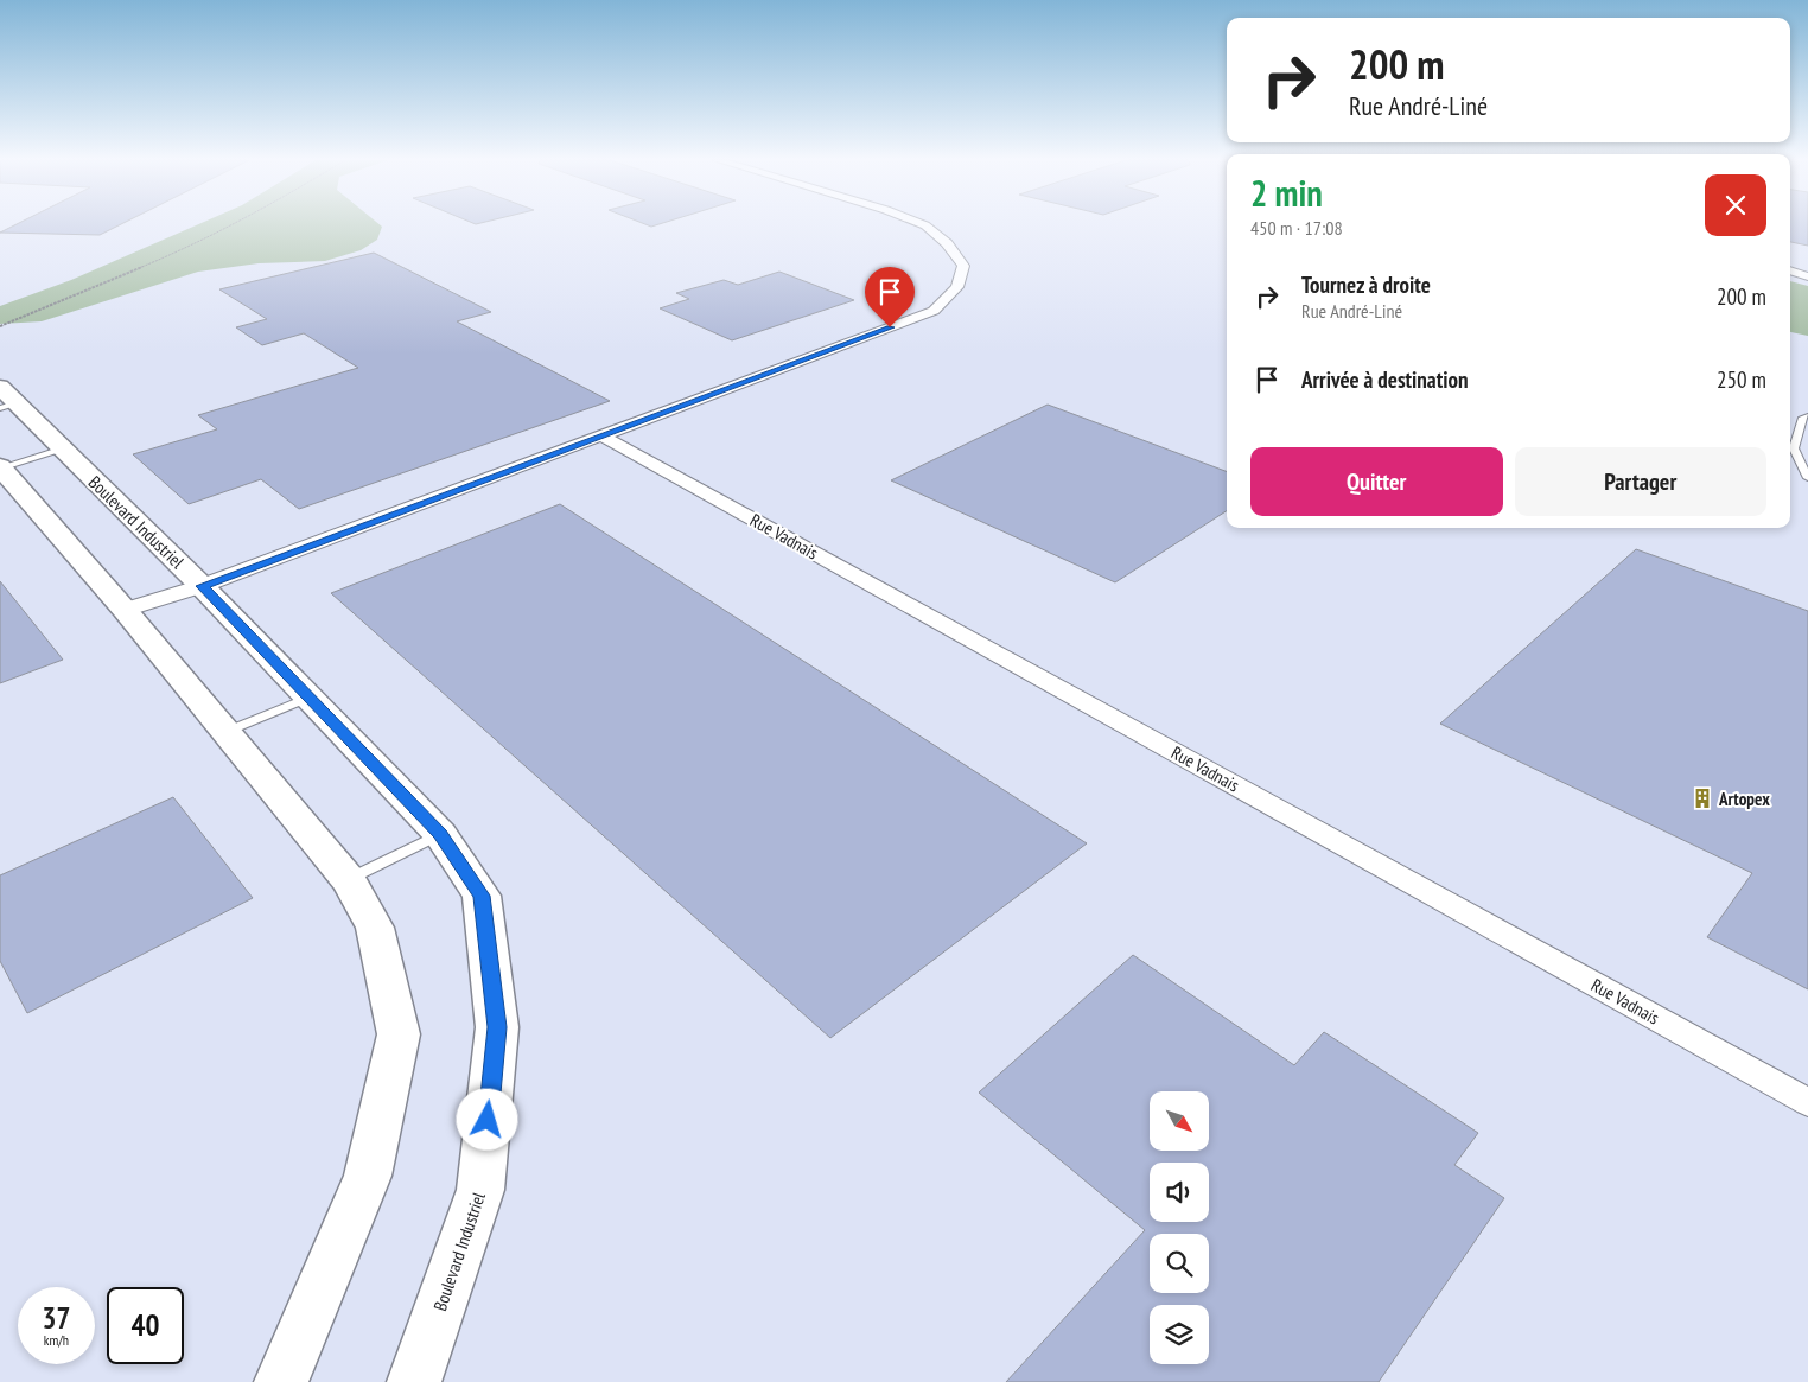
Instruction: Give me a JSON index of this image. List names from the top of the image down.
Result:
{
  "streets": {
    "street": ["Boulevard Industriel", "Rue Vadnais"]
  },
  "places": {
    "building": ["Artopex"]
  },
  "north": "bottom right",
  "page": {
    "turn": ["200 m", "Rue André-Liné"],
    "heading": ["2 min", "450 m · 17:08"],
    "list": [
      {
        "name": "Tournez à droite",
        "note": "Rue André-Liné",
        "value": "200 m"
      },
      {
        "name": "Arrivée à destination",
        "value": "250 m"
      }
    ],
    "buttons": ["Quitter", "Partager"],
    "speed": "37 km/h",
    "limit": "40"
  }
}
